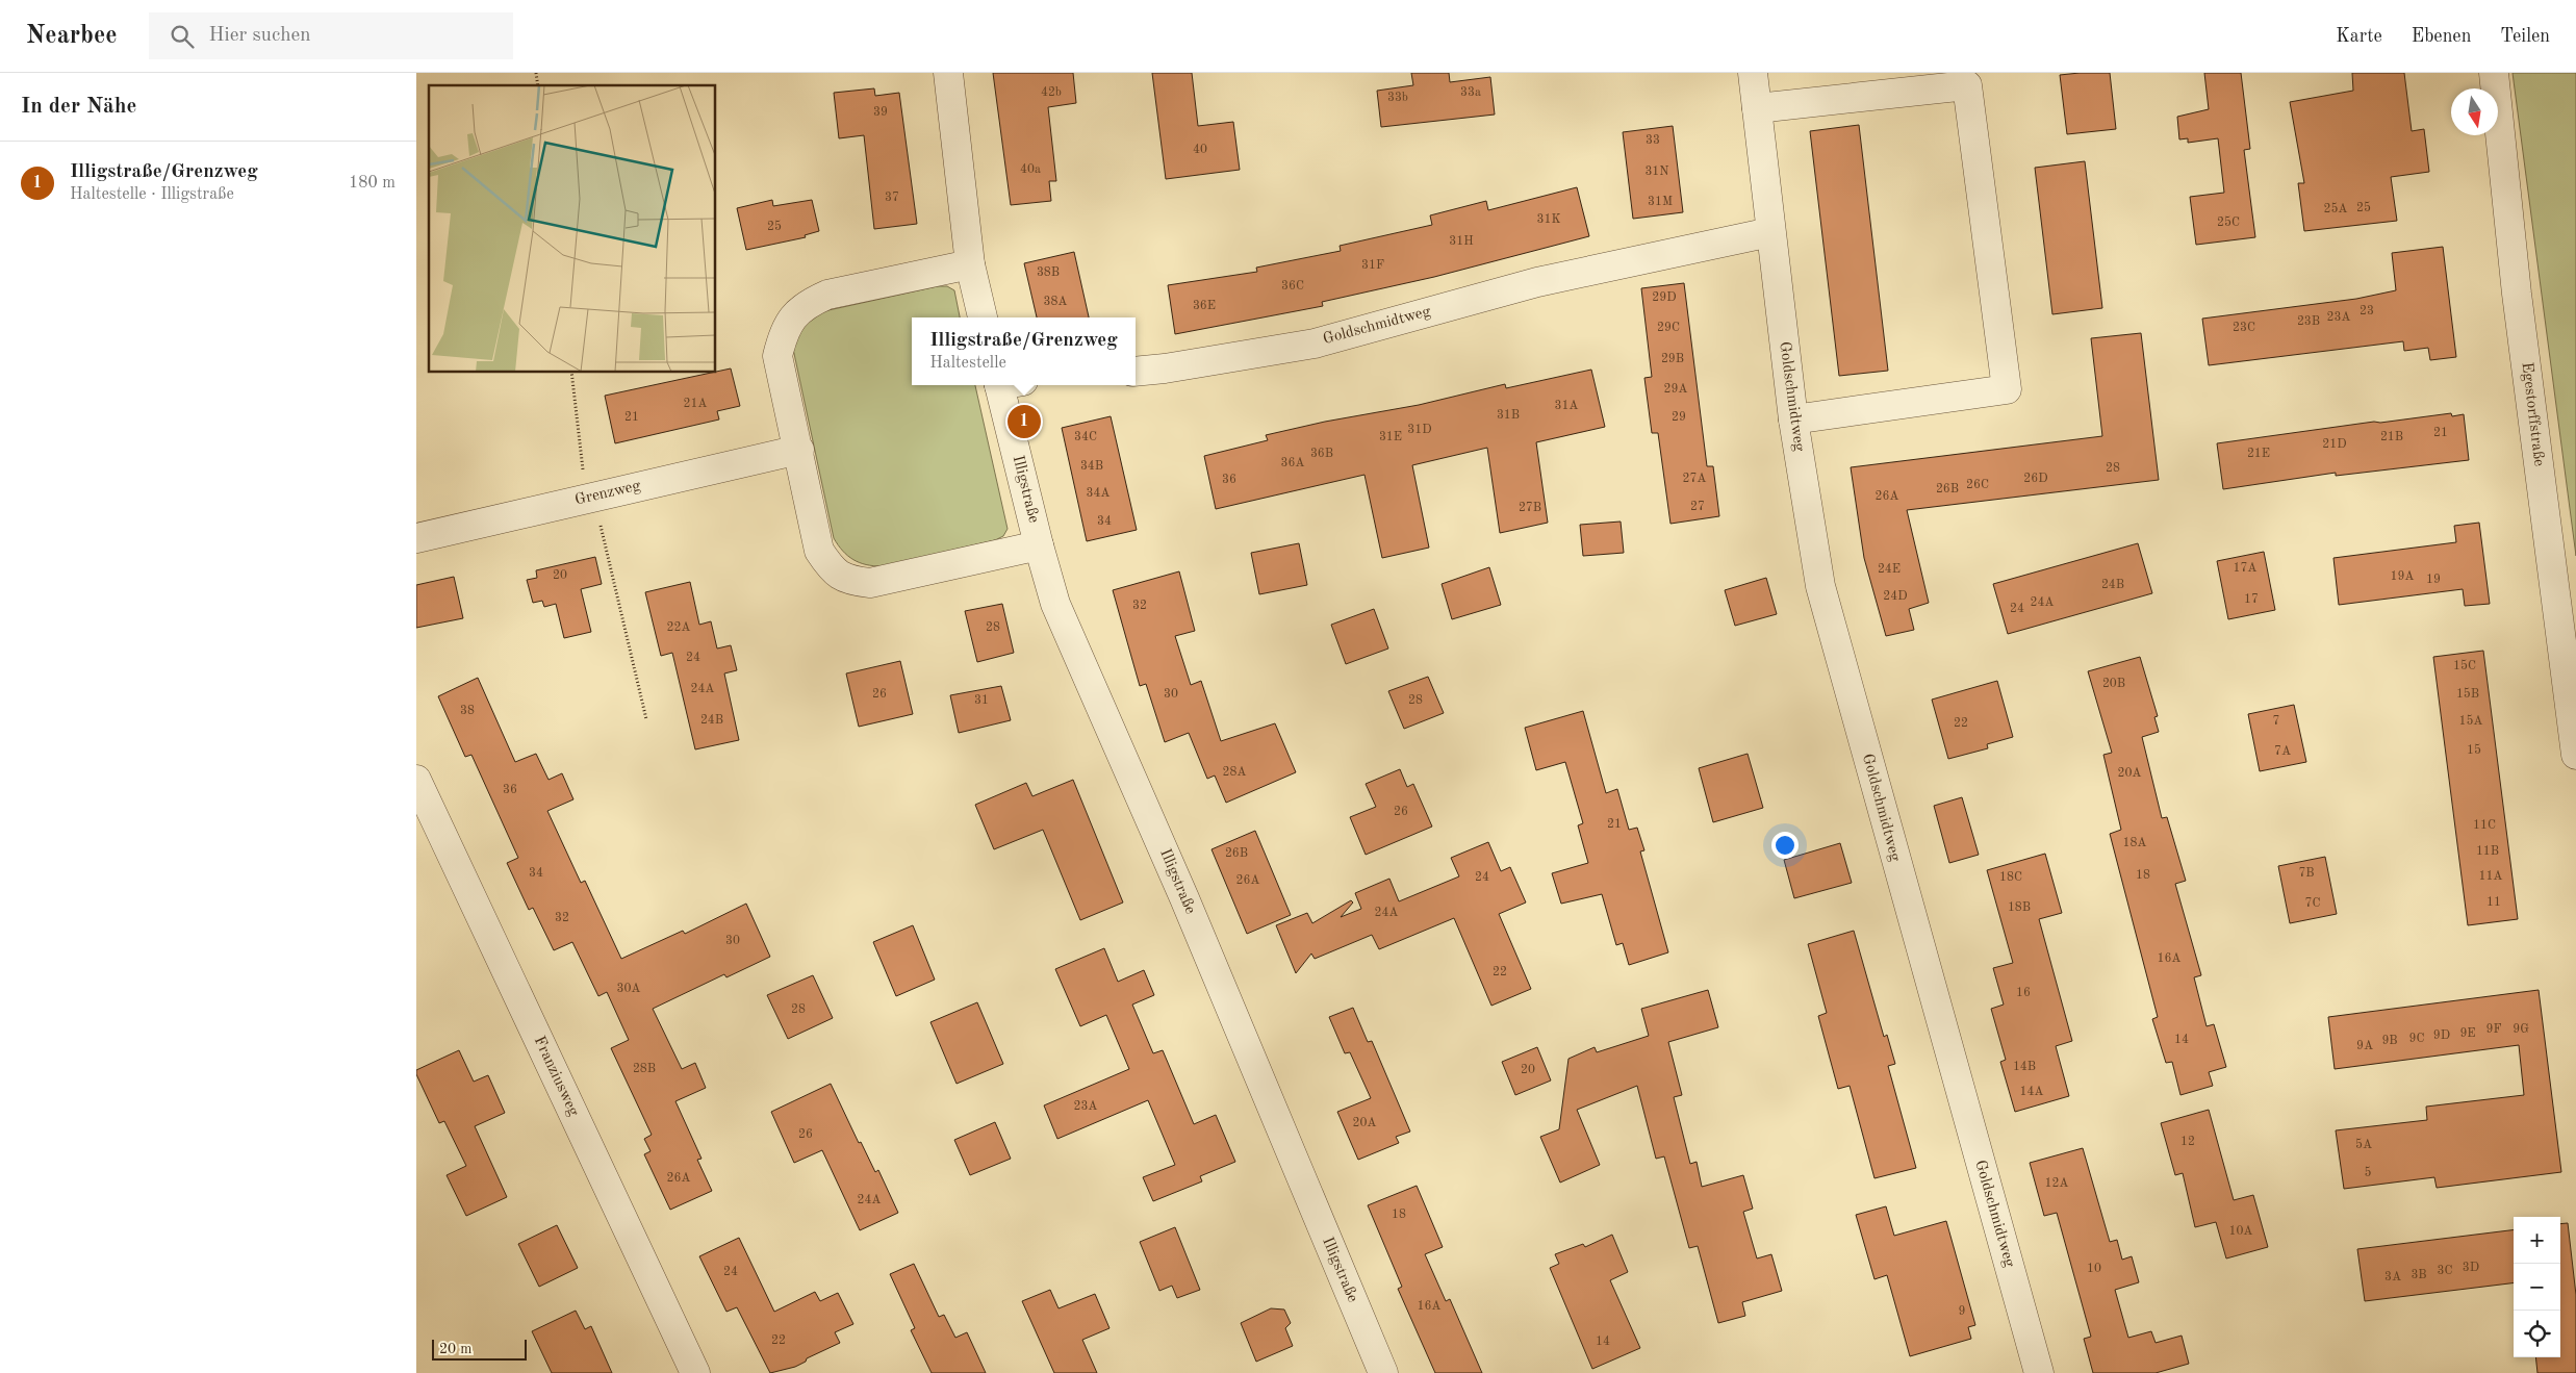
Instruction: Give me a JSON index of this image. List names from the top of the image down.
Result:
{
  "streets": {
    "street": [
      "Goldschmidtweg",
      "Egestorffstraße",
      "Illigstraße",
      "Grenzweg",
      "Franziusweg"
    ]
  },
  "house_numbers": [
    "42b",
    "33a",
    "33b",
    "39",
    "33",
    "40",
    "40a",
    "31N",
    "37",
    "31M",
    "25",
    "25A",
    "31K",
    "25C",
    "25",
    "31H",
    "31F",
    "38B",
    "36C",
    "29D",
    "38A",
    "36E",
    "23",
    "23A",
    "23B",
    "29C",
    "23C",
    "29B",
    "29A",
    "21A",
    "31A",
    "31B",
    "21",
    "29",
    "31D",
    "21",
    "34C",
    "31E",
    "21B",
    "21D",
    "36B",
    "21E",
    "36A",
    "34B",
    "28",
    "27A",
    "26D",
    "36",
    "26C",
    "26B",
    "34A",
    "26A",
    "27",
    "27B",
    "34",
    "17A",
    "24E",
    "20",
    "19A",
    "19",
    "24B",
    "24D",
    "17",
    "24A",
    "32",
    "24",
    "22A",
    "28",
    "24",
    "15C",
    "20B",
    "24A",
    "26",
    "30",
    "15B",
    "31",
    "28",
    "38",
    "24B",
    "7",
    "15A",
    "22",
    "15",
    "7A",
    "28A",
    "20A",
    "36",
    "26",
    "21",
    "11C",
    "18A",
    "11B",
    "26B",
    "34",
    "7B",
    "18",
    "11A",
    "24",
    "18C",
    "26A",
    "11",
    "7C",
    "18B",
    "24A",
    "32",
    "30",
    "16A",
    "22",
    "30A",
    "16",
    "28",
    "9F",
    "9G",
    "9E",
    "9D",
    "9C",
    "14",
    "9B",
    "9A",
    "14B",
    "28B",
    "20",
    "14A",
    "23A",
    "20A",
    "26",
    "12",
    "5A",
    "5",
    "26A",
    "12A",
    "24A",
    "18",
    "10A",
    "3D",
    "10",
    "3C",
    "24",
    "3B",
    "3A",
    "16A",
    "9",
    "22",
    "14"
  ],
  "scale_bar": "20 m",
  "north": "bottom",
  "page": {
    "header": "Nearbee",
    "search": "Hier suchen",
    "nav": ["Karte", "Ebenen", "Teilen"],
    "heading": "In der Nähe",
    "list": [
      {
        "mark": "1",
        "name": "Illigstraße/Grenzweg",
        "note": "Haltestelle · Illigstraße",
        "value": "180 m"
      }
    ],
    "popup": ["Illigstraße/Grenzweg", "Haltestelle"],
    "pins": "1",
    "map_buttons": ["+", "−"],
    "scale": "20 m"
  }
}
